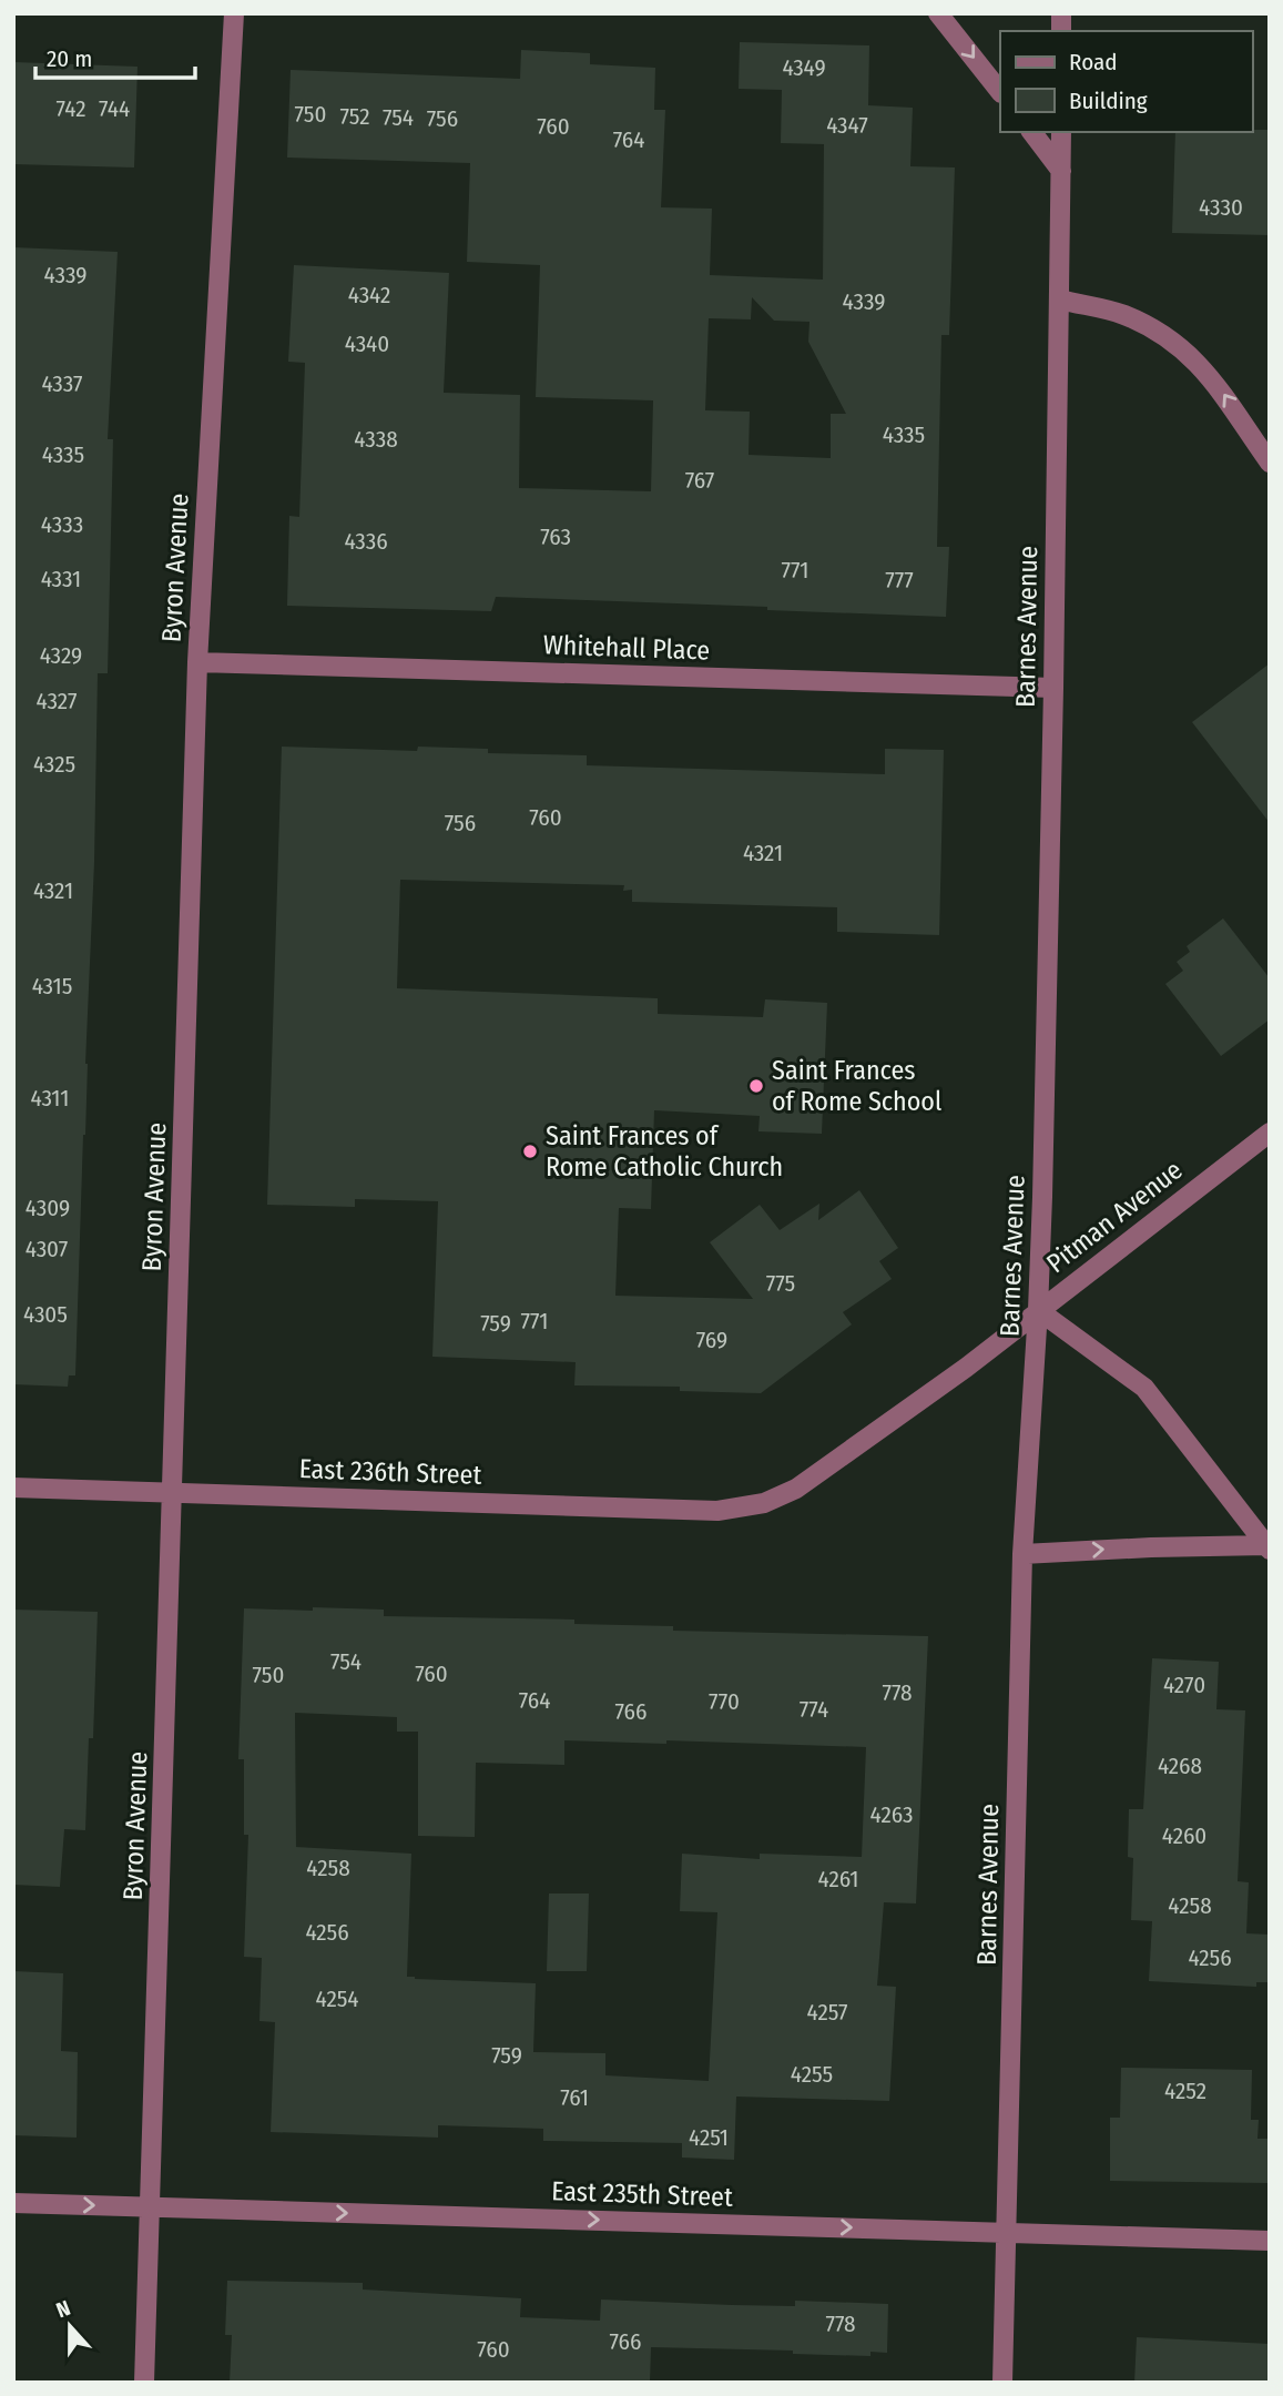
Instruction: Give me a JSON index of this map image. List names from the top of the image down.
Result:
{
  "streets": {
    "street": [
      "Byron Avenue",
      "Barnes Avenue",
      "Whitehall Place",
      "Pitman Avenue",
      "East 236th Street",
      "East 235th Street"
    ]
  },
  "crossings": [
    ["Byron Avenue", "Whitehall Place"],
    ["Byron Avenue", "East 236th Street"],
    ["Byron Avenue", "East 235th Street"],
    ["Barnes Avenue", "Whitehall Place"],
    ["Barnes Avenue", "Pitman Avenue"],
    ["Barnes Avenue", "East 235th Street"],
    ["Pitman Avenue", "East 236th Street"]
  ],
  "one_way": ["East 235th Street"],
  "places": ["Saint Frances of Rome School", "Saint Frances of Rome Catholic Church"],
  "house_numbers": [
    "4349",
    "742",
    "744",
    "750",
    "752",
    "754",
    "756",
    "4347",
    "760",
    "764",
    "4330",
    "4339",
    "4342",
    "4339",
    "4340",
    "4337",
    "4335",
    "4338",
    "4335",
    "767",
    "4333",
    "763",
    "4336",
    "771",
    "4331",
    "777",
    "4329",
    "4327",
    "4325",
    "760",
    "756",
    "4321",
    "4321",
    "4315",
    "4311",
    "4309",
    "4307",
    "775",
    "4305",
    "771",
    "759",
    "769",
    "754",
    "760",
    "750",
    "4270",
    "778",
    "764",
    "770",
    "774",
    "766",
    "4268",
    "4263",
    "4260",
    "4258",
    "4261",
    "4258",
    "4256",
    "4256",
    "4254",
    "4257",
    "759",
    "4255",
    "4252",
    "761",
    "4251",
    "778",
    "766",
    "760"
  ],
  "legend": ["Road", "Building"],
  "scale_bar": "20 m",
  "north": "top"
}
